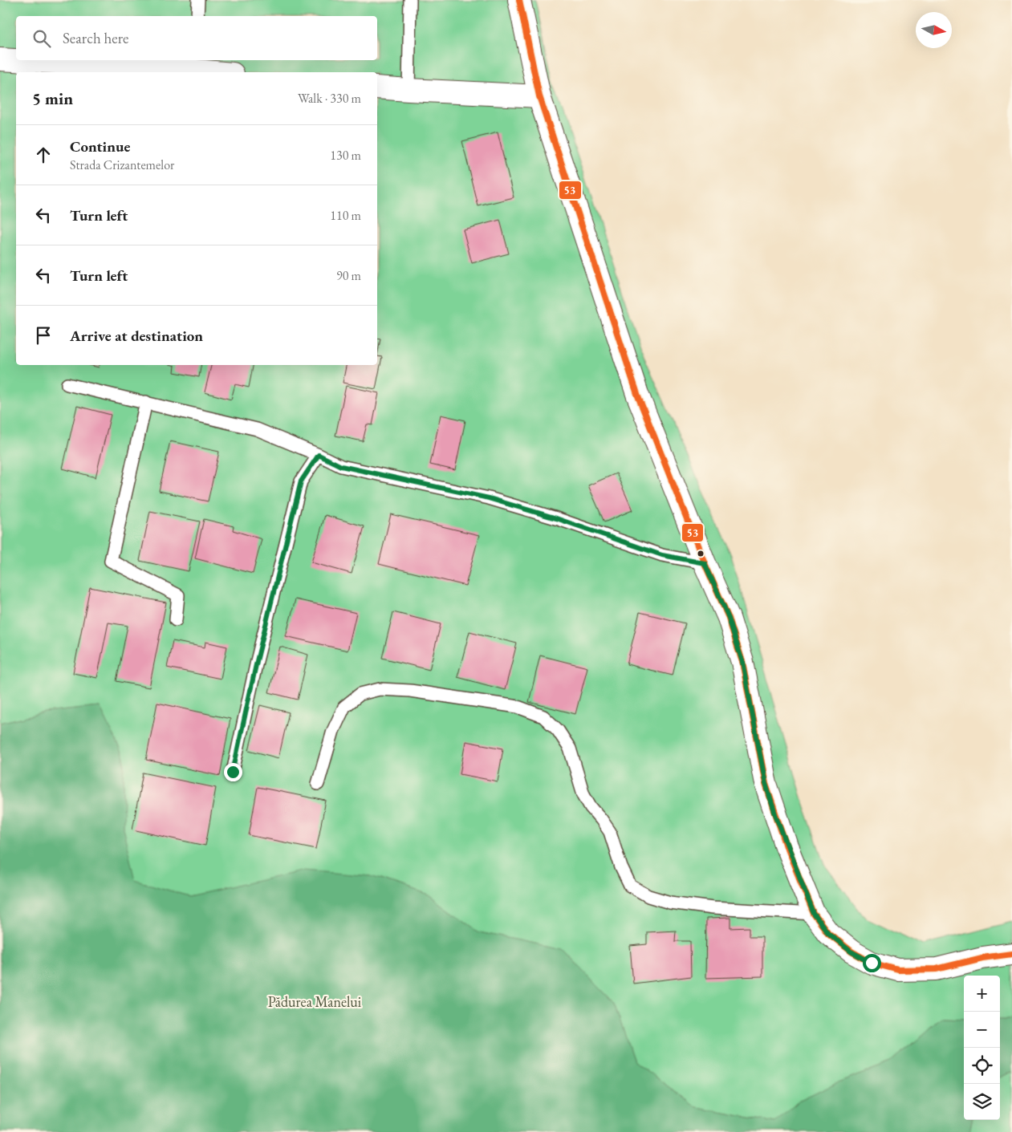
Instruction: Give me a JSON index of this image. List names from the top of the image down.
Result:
{
  "parks": ["Pădurea Manelui"],
  "lines": ["transit line 53"],
  "north": "right",
  "page": {
    "search": "Search here",
    "heading": ["5 min", "Walk · 330 m"],
    "list": [
      ["Continue", "Strada Crizantemelor", "130 m"],
      ["Turn left", "110 m"],
      ["Turn left", "90 m"],
      "Arrive at destination"
    ],
    "map_buttons": ["+", "−"]
  }
}
